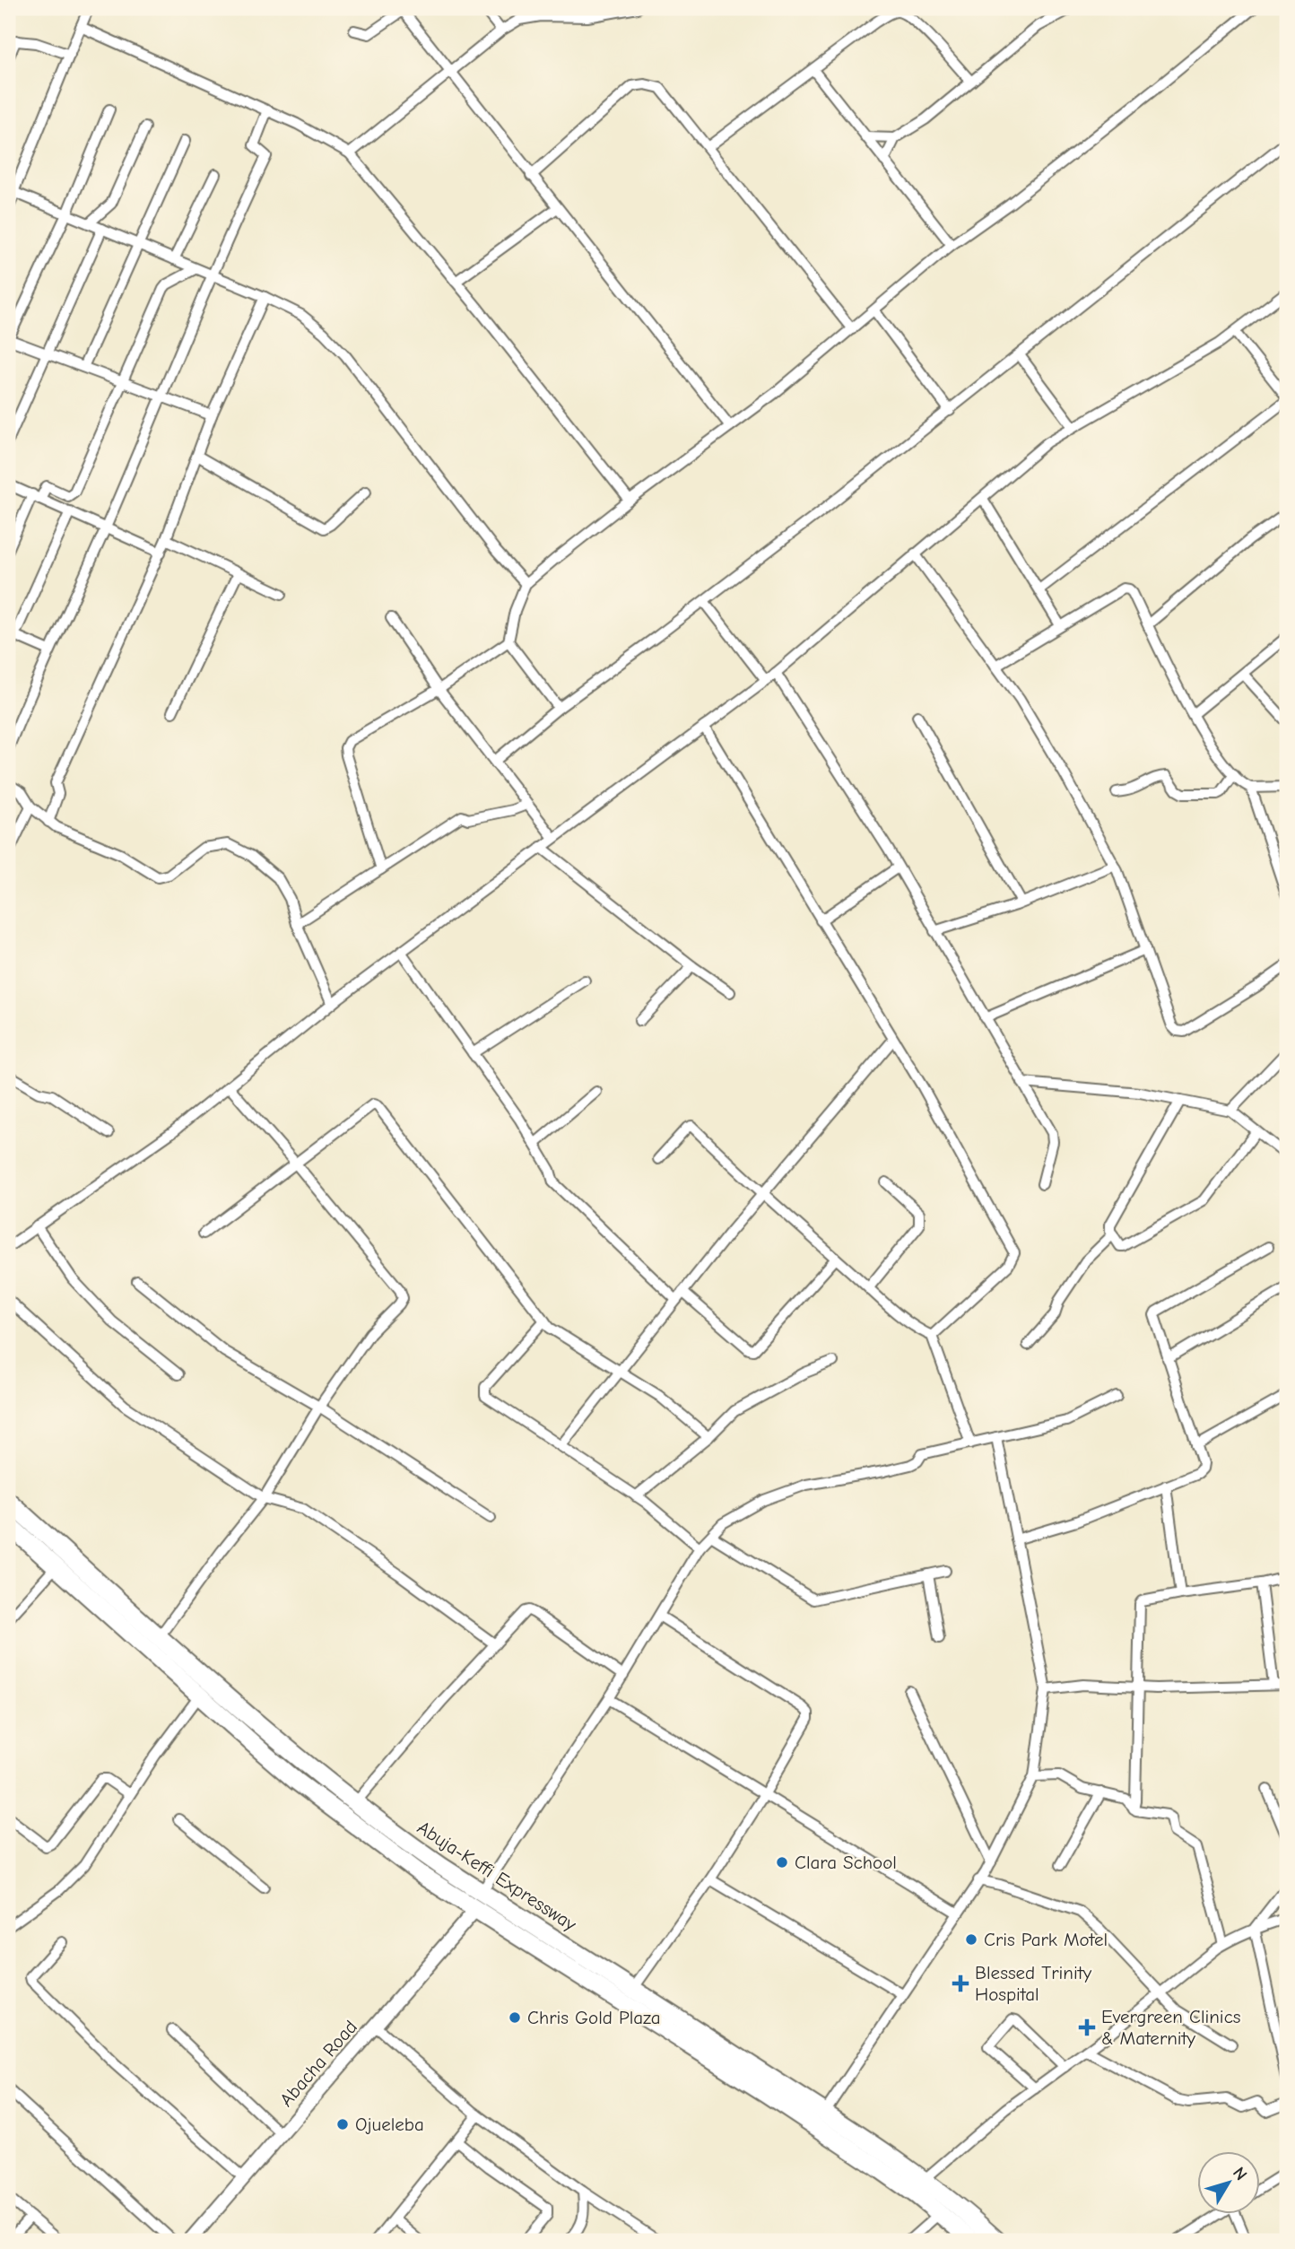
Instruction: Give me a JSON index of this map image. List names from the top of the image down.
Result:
{
  "streets": {
    "highway": ["Abuja-Keffi Expressway"],
    "street": ["Abacha Road"]
  },
  "crossings": [
    ["Abuja-Keffi Expressway", "Abacha Road"]
  ],
  "places": {
    "other": [
      "Clara School",
      "Cris Park Motel",
      "Chris Gold Plaza",
      "Ojueleba"
    ],
    "health": ["Blessed Trinity Hospital", "Evergreen Clinics & Maternity"]
  },
  "north": "top right"
}
